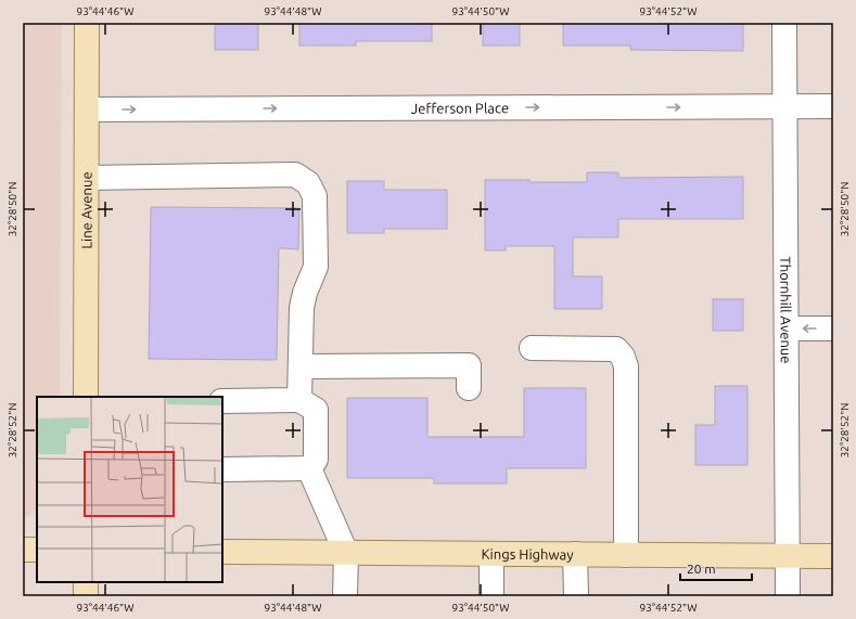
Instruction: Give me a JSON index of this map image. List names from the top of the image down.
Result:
{
  "streets": {
    "main road": ["Line Avenue", "Kings Highway"],
    "street": ["Jefferson Place", "Thornhill Avenue"]
  },
  "crossings": [
    ["Jefferson Place", "Line Avenue"],
    ["Jefferson Place", "Thornhill Avenue"],
    ["Thornhill Avenue", "Kings Highway"]
  ],
  "one_way": ["Jefferson Place"],
  "scale_bar": "20 m",
  "coordinates": [
    "93°44'46\"W",
    "93°44'48\"W",
    "93°44'50\"W",
    "93°44'52\"W",
    "32°28'50\"N",
    "32°28'52\"N"
  ]
}
